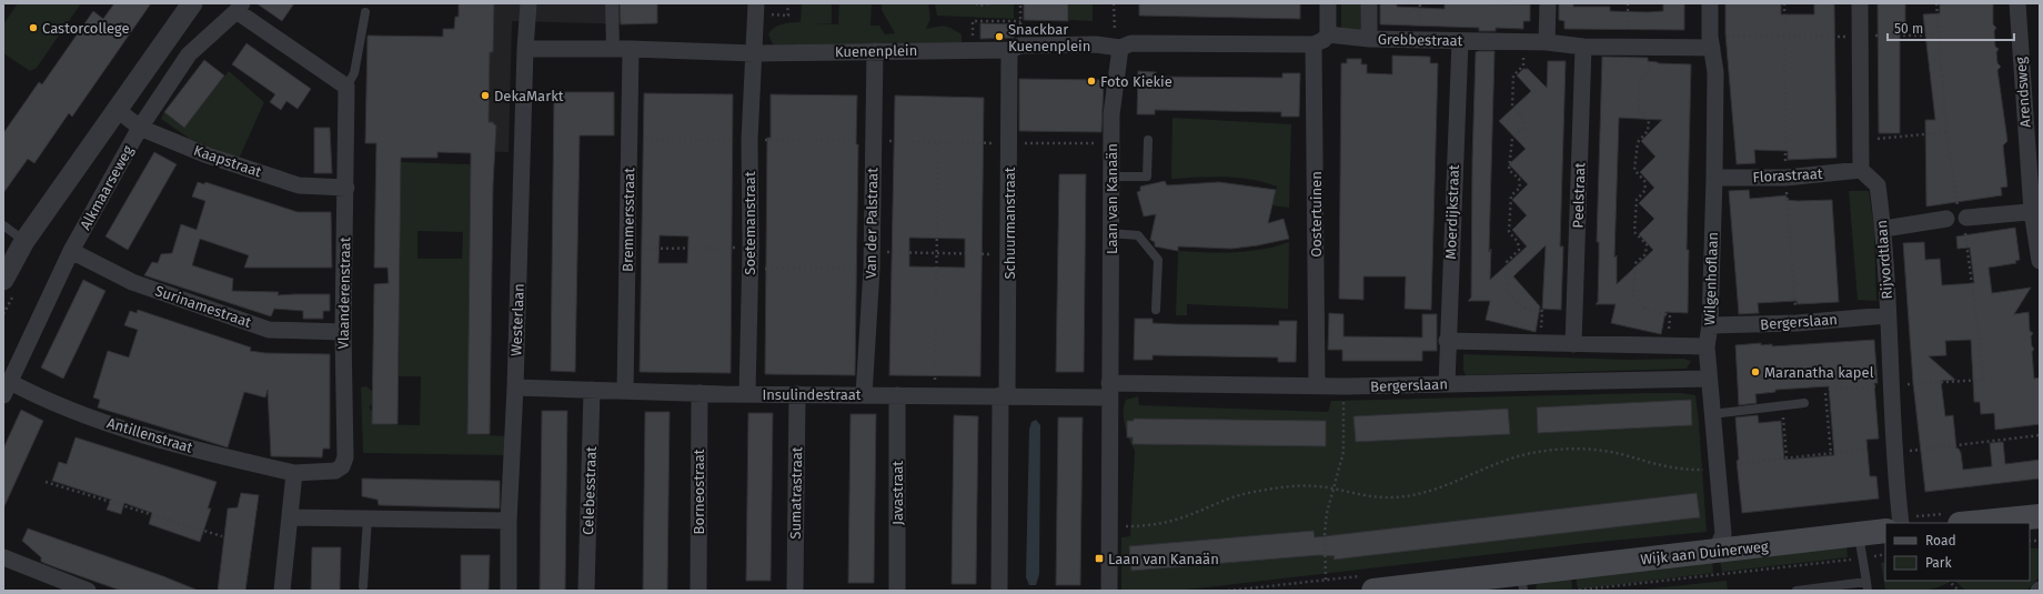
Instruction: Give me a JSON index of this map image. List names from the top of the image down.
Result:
{
  "streets": {
    "main road": ["Wijk aan Duinerweg"],
    "street": [
      "Grebbestraat",
      "Kuenenplein",
      "Arendsweg",
      "Kaapstraat",
      "Florastraat",
      "Alkmaarseweg",
      "Peelstraat",
      "Laan van Kanaän",
      "Moerdijkstraat",
      "Oostertuinen",
      "Bremmersstraat",
      "Soetemanstraat",
      "Van der Palstraat",
      "Schuurmanstraat",
      "Rijvordtlaan",
      "Wilgenhoflaan",
      "Vlaanderenstraat",
      "Surinamestraat",
      "Westerlaan",
      "Bergerslaan",
      "Insulindestraat",
      "Antillenstraat",
      "Celebesstraat",
      "Borneostraat",
      "Sumatrastraat",
      "Javastraat"
    ]
  },
  "crossings": [
    ["Grebbestraat", "Peelstraat"],
    ["Grebbestraat", "Moerdijkstraat"],
    ["Grebbestraat", "Wilgenhoflaan"],
    ["Kuenenplein", "Laan van Kanaän"],
    ["Kuenenplein", "Bremmersstraat"],
    ["Kuenenplein", "Soetemanstraat"],
    ["Kuenenplein", "Van der Palstraat"],
    ["Kuenenplein", "Schuurmanstraat"],
    ["Kuenenplein", "Westerlaan"],
    ["Kaapstraat", "Alkmaarseweg"],
    ["Kaapstraat", "Vlaanderenstraat"],
    ["Florastraat", "Rijvordtlaan"],
    ["Florastraat", "Wilgenhoflaan"],
    ["Alkmaarseweg", "Surinamestraat"],
    ["Alkmaarseweg", "Antillenstraat"],
    ["Laan van Kanaän", "Bergerslaan"],
    ["Laan van Kanaän", "Insulindestraat"],
    ["Moerdijkstraat", "Bergerslaan"],
    ["Oostertuinen", "Bergerslaan"],
    ["Bremmersstraat", "Insulindestraat"],
    ["Soetemanstraat", "Insulindestraat"],
    ["Van der Palstraat", "Insulindestraat"],
    ["Schuurmanstraat", "Insulindestraat"],
    ["Rijvordtlaan", "Bergerslaan"],
    ["Wilgenhoflaan", "Bergerslaan"],
    ["Wilgenhoflaan", "Wijk aan Duinerweg"],
    ["Vlaanderenstraat", "Surinamestraat"],
    ["Vlaanderenstraat", "Antillenstraat"],
    ["Westerlaan", "Insulindestraat"],
    ["Bergerslaan", "Insulindestraat"],
    ["Insulindestraat", "Celebesstraat"],
    ["Insulindestraat", "Borneostraat"],
    ["Insulindestraat", "Sumatrastraat"],
    ["Insulindestraat", "Javastraat"]
  ],
  "places": {
    "other": [
      "Castorcollege",
      "Snackbar Kuenenplein",
      "Foto Kiekie",
      "DekaMarkt",
      "Maranatha kapel"
    ],
    "transit": ["Laan van Kanaän"]
  },
  "legend": ["Road", "Park"],
  "scale_bar": "50 m"
}
